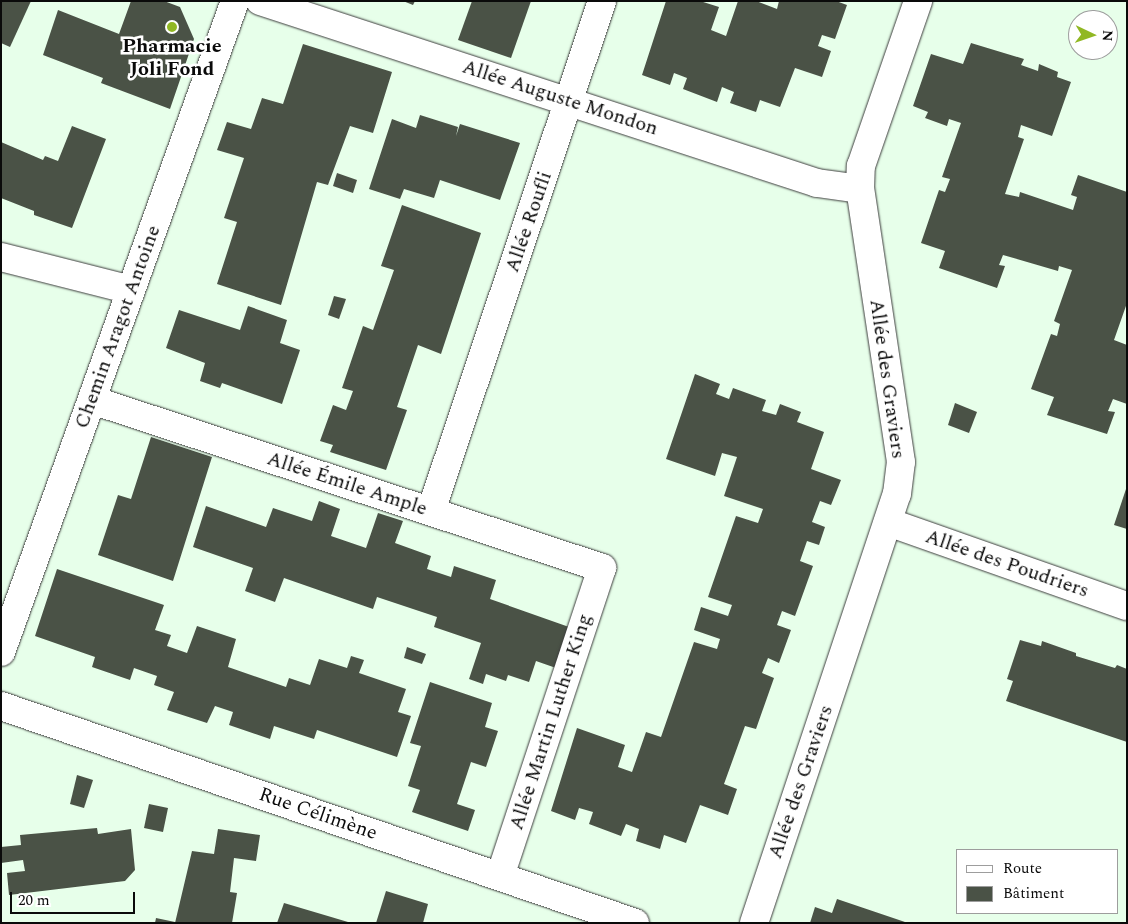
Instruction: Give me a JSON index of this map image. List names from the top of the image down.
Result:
{
  "streets": {
    "street": [
      "Allée Auguste Mondon",
      "Allée Roufli",
      "Chemin Aragot Antoine",
      "Allée des Graviers",
      "Allée Émile Ample",
      "Allée des Poudriers",
      "Allée Martin Luther King",
      "Rue Célimène"
    ]
  },
  "crossings": [
    ["Allée Auguste Mondon", "Allée Roufli"],
    ["Allée Auguste Mondon", "Allée des Graviers"],
    ["Allée Roufli", "Allée Émile Ample"],
    ["Chemin Aragot Antoine", "Allée Émile Ample"],
    ["Allée des Graviers", "Allée des Poudriers"],
    ["Allée Émile Ample", "Allée Martin Luther King"],
    ["Allée Martin Luther King", "Rue Célimène"]
  ],
  "places": ["Pharmacie Joli Fond"],
  "legend": ["Route", "Bâtiment"],
  "scale_bar": "20 m",
  "north": "right"
}
